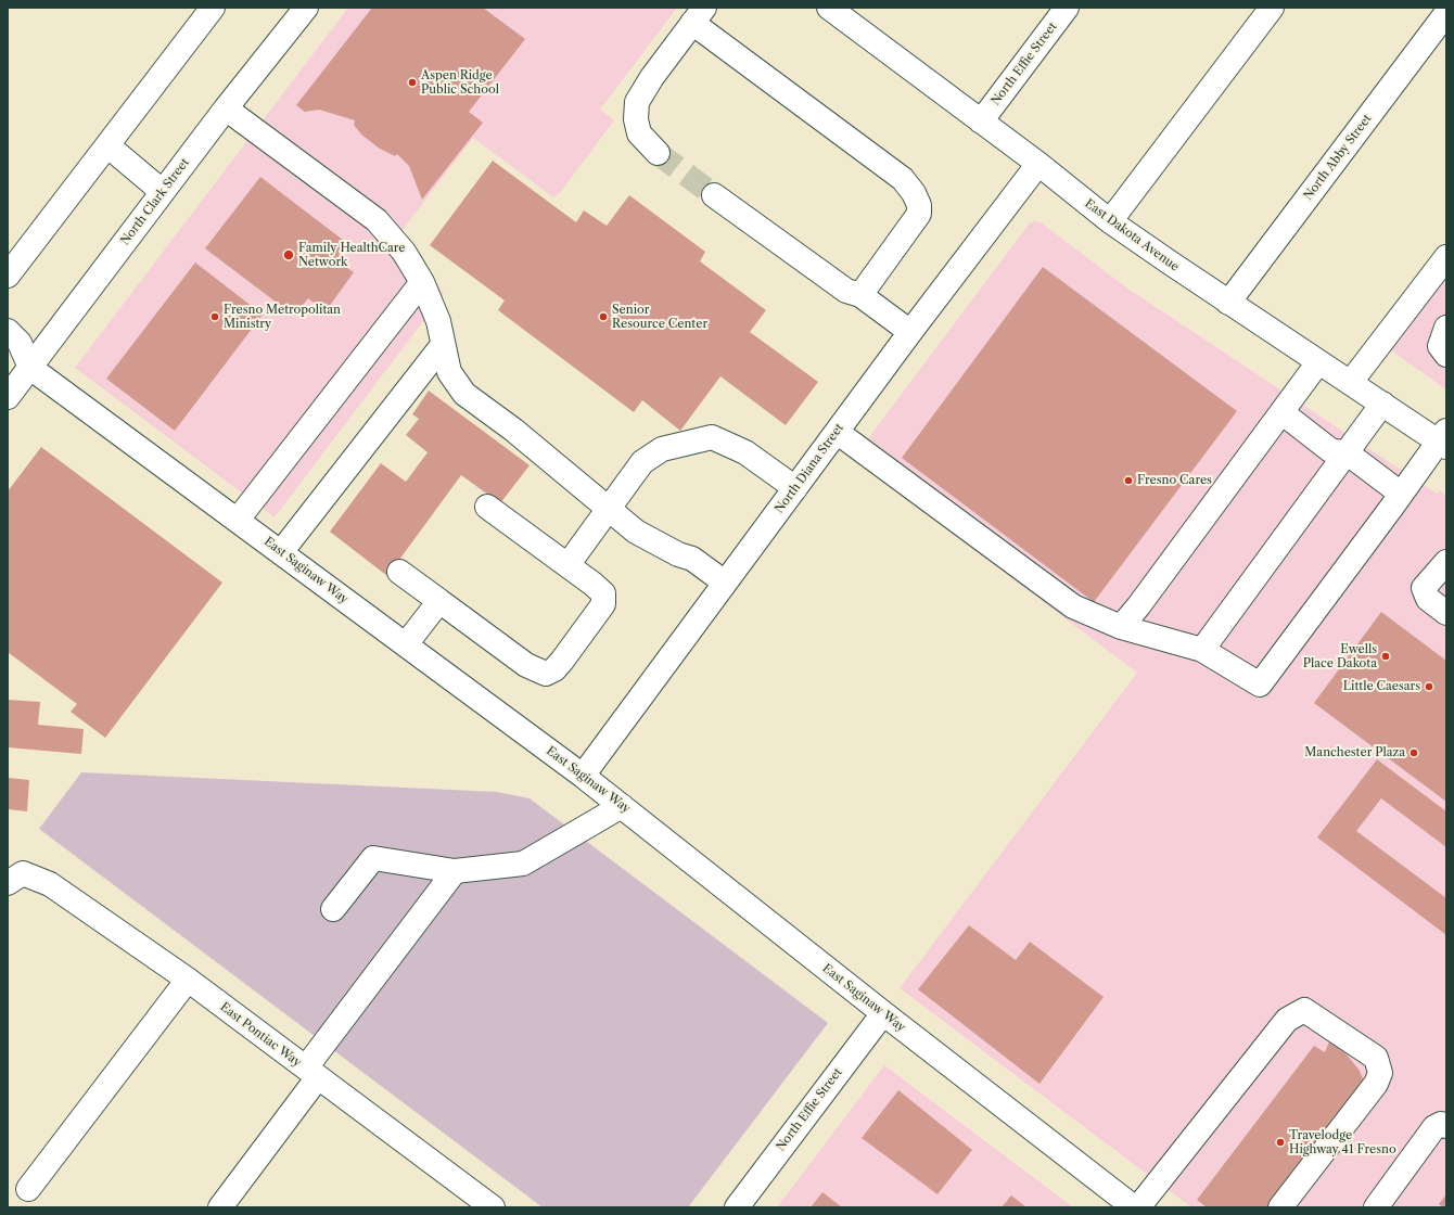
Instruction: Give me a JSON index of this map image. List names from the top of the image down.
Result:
{
  "streets": {
    "street": [
      "North Effie Street",
      "North Abby Street",
      "North Clark Street",
      "East Dakota Avenue",
      "North Diana Street",
      "East Saginaw Way",
      "East Pontiac Way"
    ]
  },
  "crossings": [
    ["North Effie Street", "East Dakota Avenue"],
    ["North Effie Street", "East Saginaw Way"],
    ["North Abby Street", "East Dakota Avenue"],
    ["North Clark Street", "East Saginaw Way"],
    ["East Dakota Avenue", "North Diana Street"],
    ["North Diana Street", "East Saginaw Way"]
  ],
  "places": [
    "Aspen Ridge Public School",
    "Family HealthCare Network",
    "Fresno Metropolitan Ministry",
    "Senior Resource Center",
    "Fresno Cares",
    "Ewells Place Dakota",
    "Little Caesars",
    "Manchester Plaza",
    "Travelodge Highway 41 Fresno"
  ]
}
